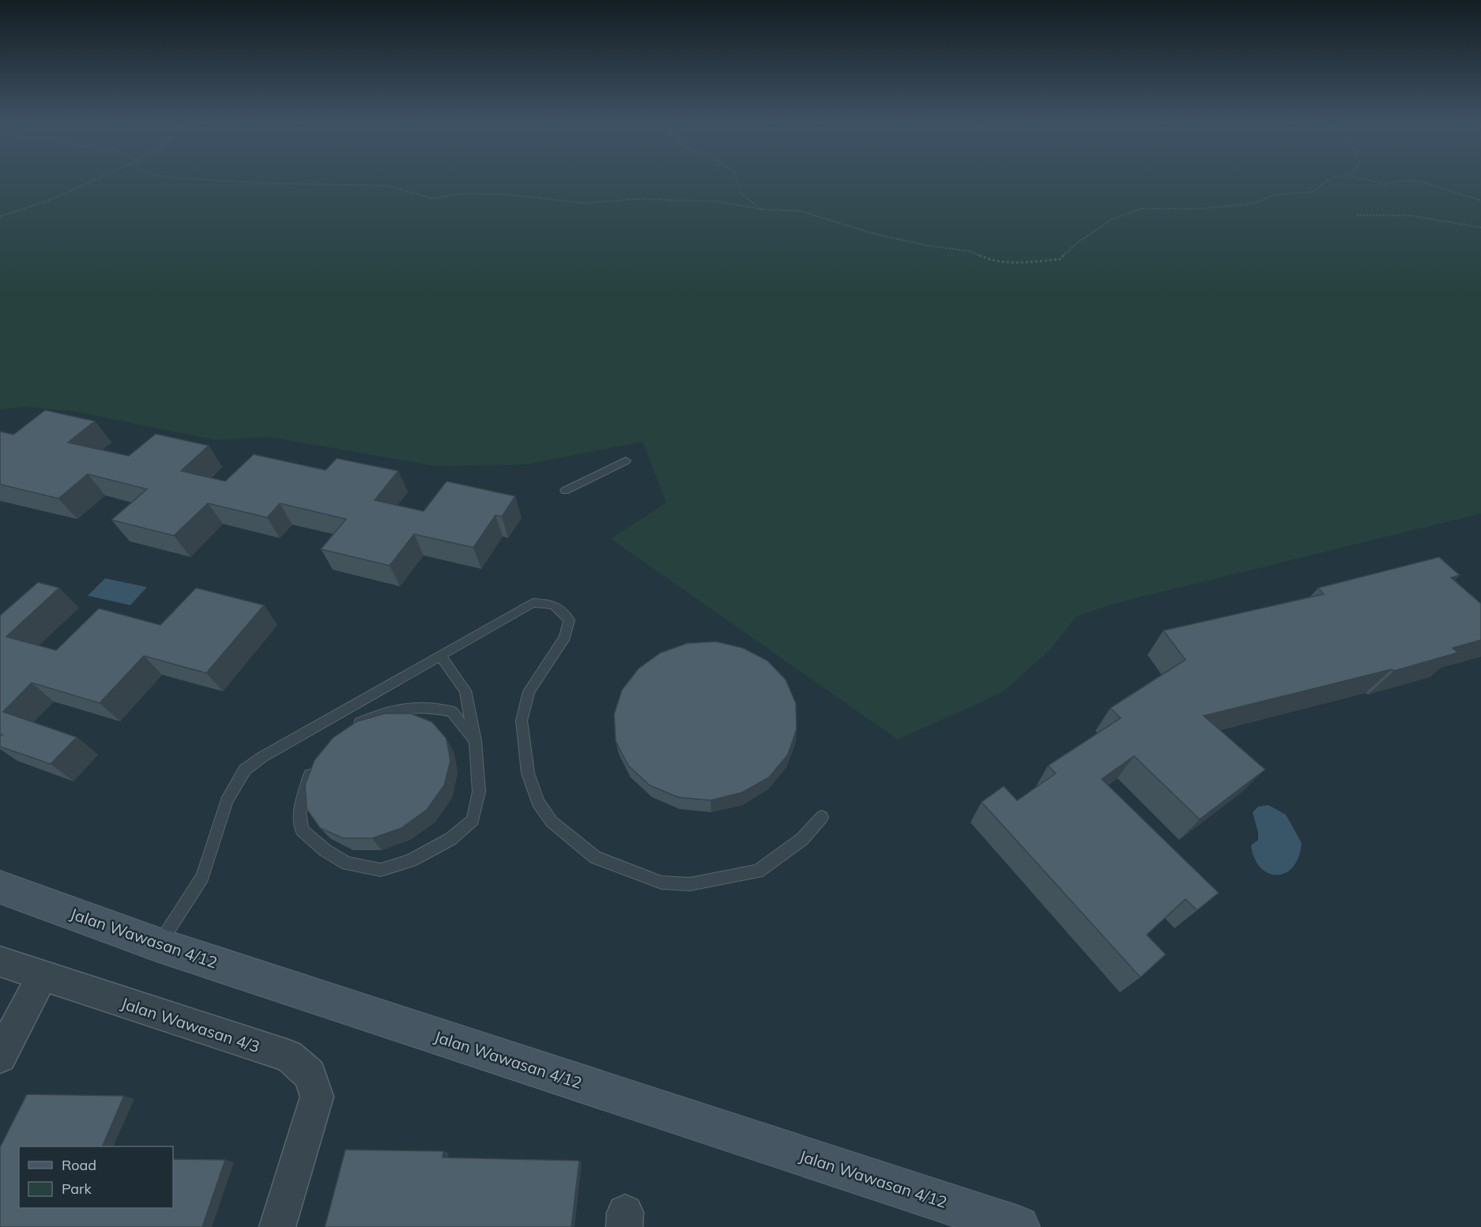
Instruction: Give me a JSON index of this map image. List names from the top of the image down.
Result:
{
  "streets": {
    "street": ["Jalan Wawasan 4/12", "Jalan Wawasan 4/3"]
  },
  "legend": ["Road", "Park"]
}
